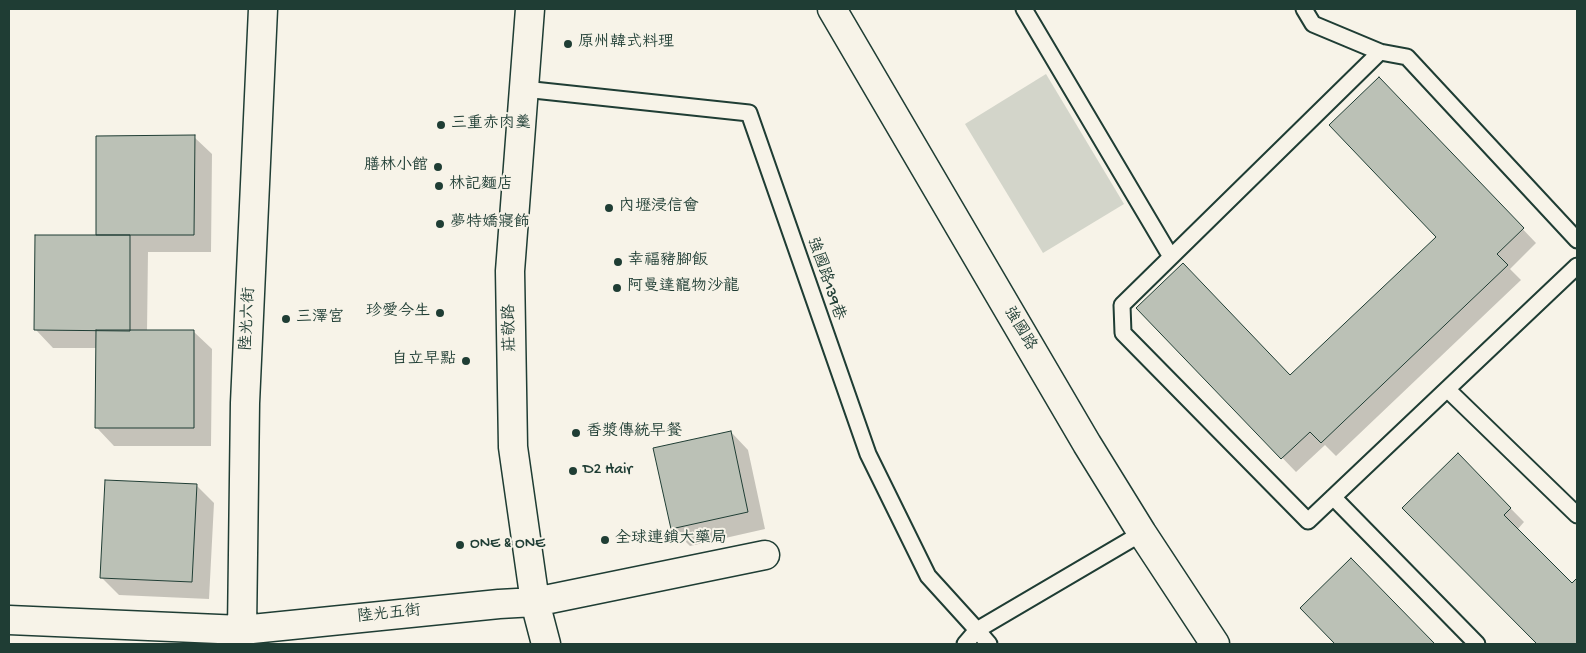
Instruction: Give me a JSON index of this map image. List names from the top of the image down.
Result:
{
  "streets": {
    "street": [
      "陸光六街",
      "莊敬路",
      "強國路",
      "陸光五街"
    ],
    "lane": ["強國路139巷"]
  },
  "crossings": [
    ["強國路139巷", "莊敬路"],
    ["陸光六街", "陸光五街"],
    ["莊敬路", "陸光五街"]
  ],
  "places": [
    "原州韓式料理",
    "三重赤肉羹",
    "膳林小館",
    "林記麵店",
    "內壢浸信會",
    "夢特嬌寢飾",
    "幸福豬腳飯",
    "阿曼達寵物沙龍",
    "珍愛今生",
    "三澤宮",
    "自立早點",
    "香漿傳統早餐",
    "D2 Hair",
    "全球連鎖大藥局",
    "ONE & ONE"
  ]
}
